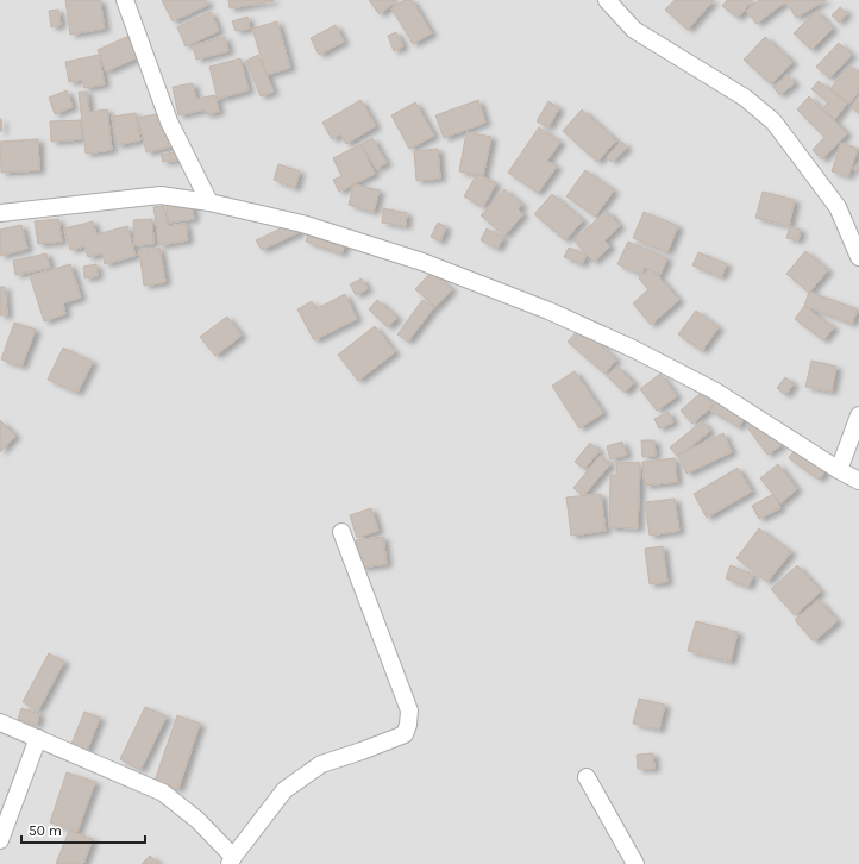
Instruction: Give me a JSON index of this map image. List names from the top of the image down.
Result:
{
  "scale_bar": "50 m"
}
